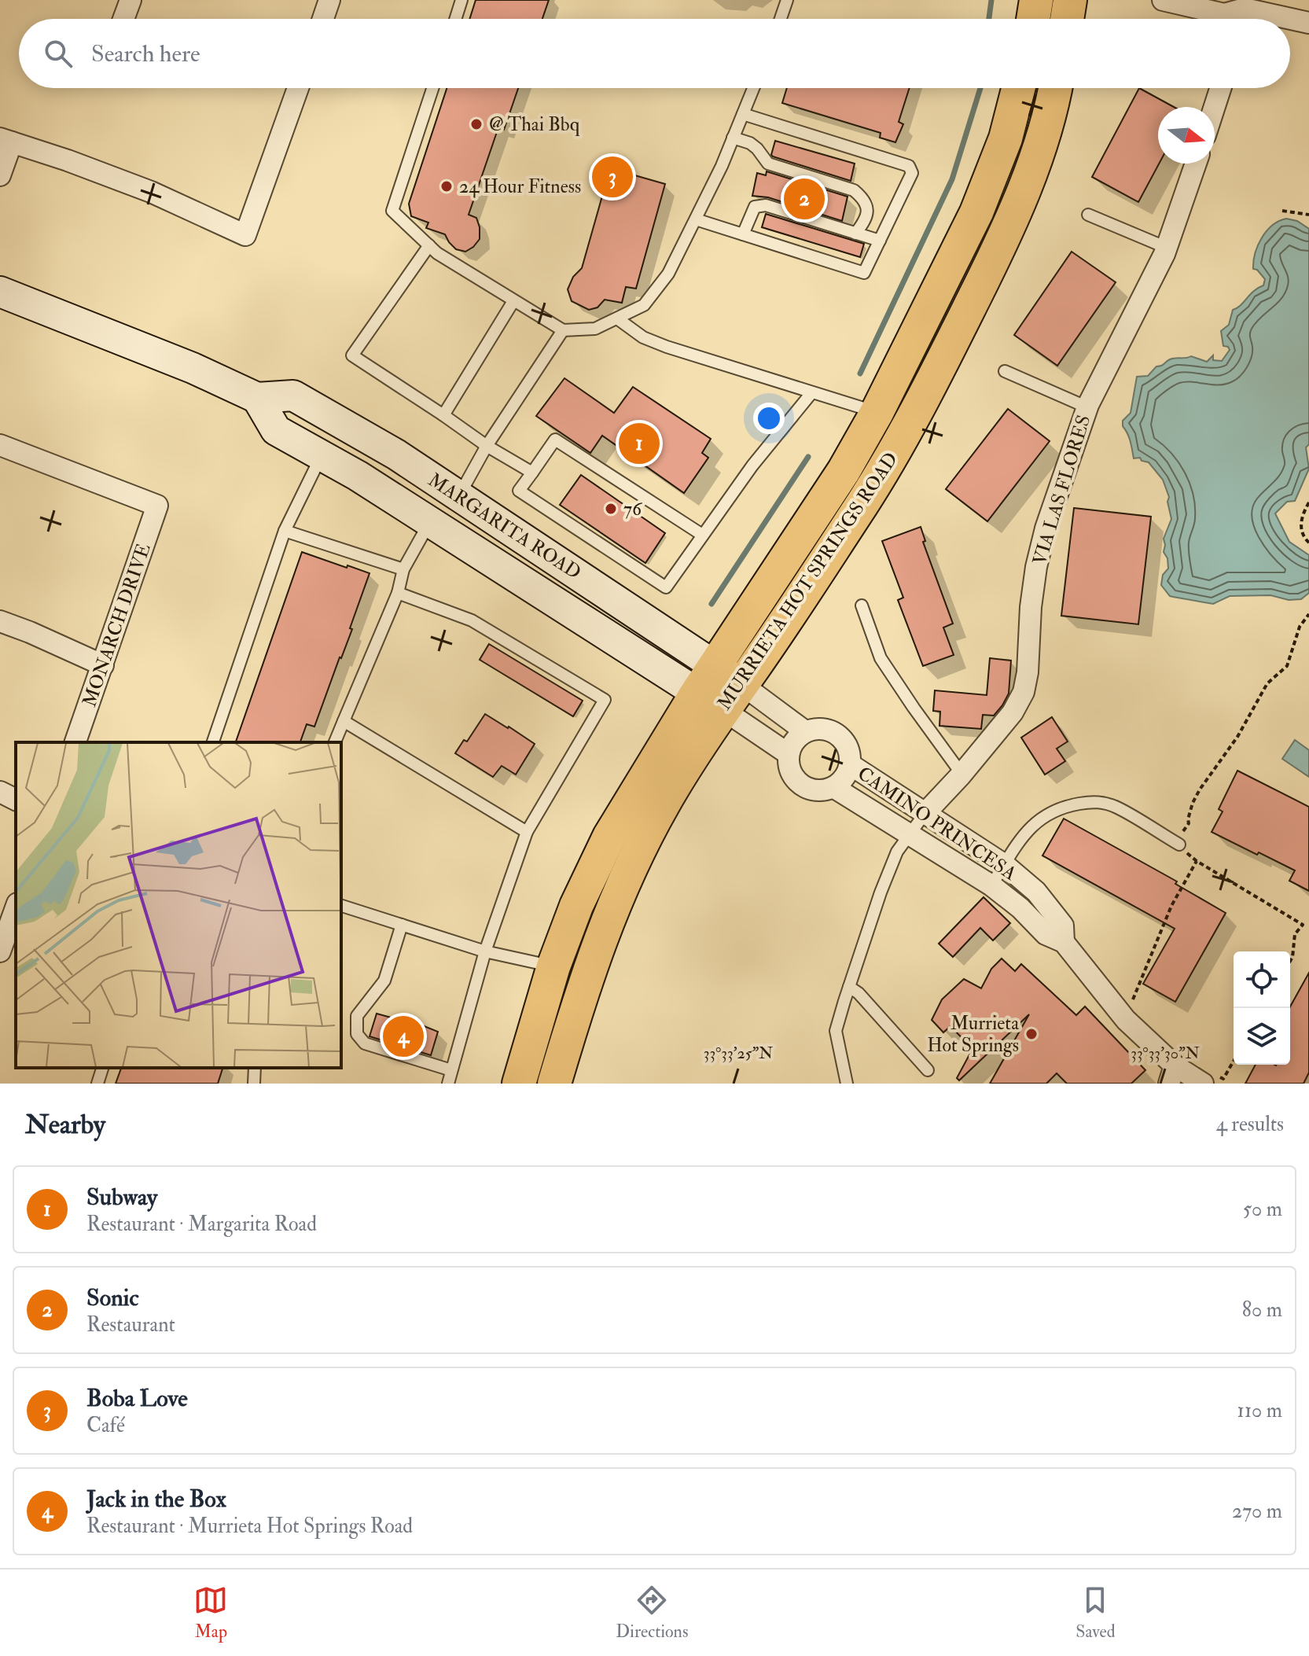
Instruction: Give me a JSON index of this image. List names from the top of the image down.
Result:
{
  "streets": {
    "main road": ["MARGARITA ROAD", "MURRIETA HOT SPRINGS ROAD"],
    "street": ["VIA LAS FLORES", "MONARCH DRIVE", "CAMINO PRINCESA"]
  },
  "crossings": [
    ["VIA LAS FLORES", "CAMINO PRINCESA"],
    ["MARGARITA ROAD", "MURRIETA HOT SPRINGS ROAD"]
  ],
  "places": [
    "@ Thai Bbq",
    "24 Hour Fitness",
    "76",
    "Murrieta Hot Springs"
  ],
  "north": "right",
  "page": {
    "search": "Search here",
    "pins": [
      "3",
      "2",
      "1",
      "4"
    ],
    "heading": ["Nearby", "4 results"],
    "list": [
      {
        "mark": "1",
        "name": "Subway",
        "note": "Restaurant · Margarita Road",
        "value": "50 m"
      },
      {
        "mark": "2",
        "name": "Sonic",
        "note": "Restaurant",
        "value": "80 m"
      },
      {
        "mark": "3",
        "name": "Boba Love",
        "note": "Café",
        "value": "110 m"
      },
      {
        "mark": "4",
        "name": "Jack in the Box",
        "note": "Restaurant · Murrieta Hot Springs Road",
        "value": "270 m"
      }
    ],
    "nav": ["Map", "Directions", "Saved"]
  },
  "coordinates": ["33°33'25\"N", "33°33'30\"N"]
}
